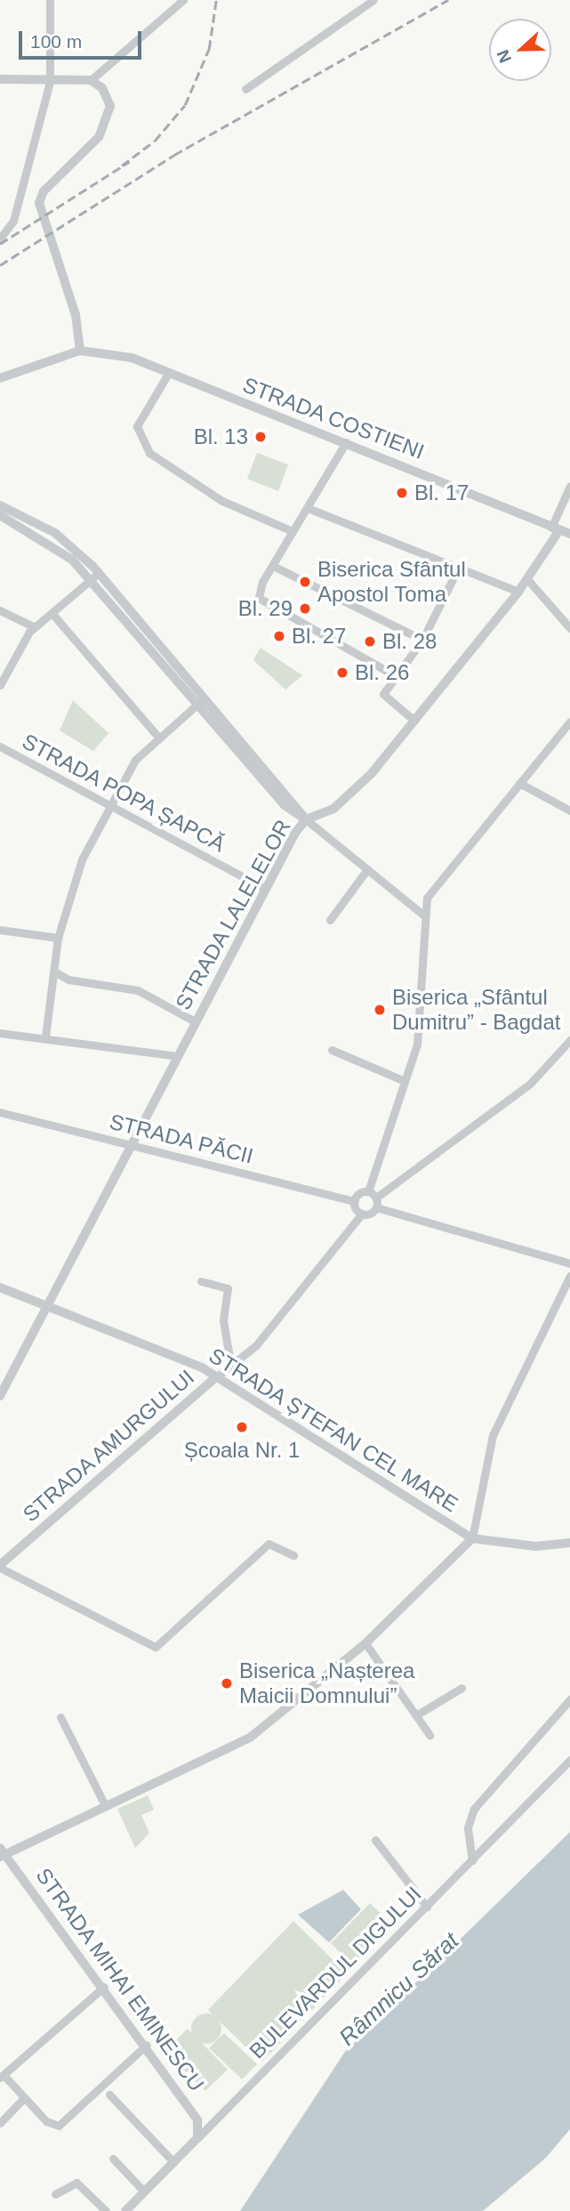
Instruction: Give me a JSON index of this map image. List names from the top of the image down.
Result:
{
  "streets": {
    "street": [
      "STRADA COSTIENI",
      "STRADA POPA ȘAPCĂ",
      "STRADA LALELELOR",
      "STRADA PĂCII",
      "STRADA ȘTEFAN CEL MARE",
      "STRADA AMURGULUI",
      "BULEVARDUL DIGULUI",
      "STRADA MIHAI EMINESCU"
    ]
  },
  "crossings": [
    ["STRADA COSTIENI", "STRADA LALELELOR"],
    ["STRADA POPA ȘAPCĂ", "STRADA LALELELOR"],
    ["STRADA LALELELOR", "STRADA PĂCII"],
    ["STRADA LALELELOR", "STRADA ȘTEFAN CEL MARE"],
    ["STRADA ȘTEFAN CEL MARE", "STRADA AMURGULUI"],
    ["BULEVARDUL DIGULUI", "STRADA MIHAI EMINESCU"]
  ],
  "water": ["Râmnicu Sărat"],
  "places": [
    "Bl. 13",
    "Bl. 17",
    "Biserica Sfântul Apostol Toma",
    "Bl. 29",
    "Bl. 27",
    "Bl. 28",
    "Bl. 26",
    "Biserica „Sfântul Dumitru” - Bagdat",
    "Școala Nr. 1",
    "Biserica „Nașterea Maicii Domnului”"
  ],
  "scale_bar": "100 m",
  "north": "left"
}
